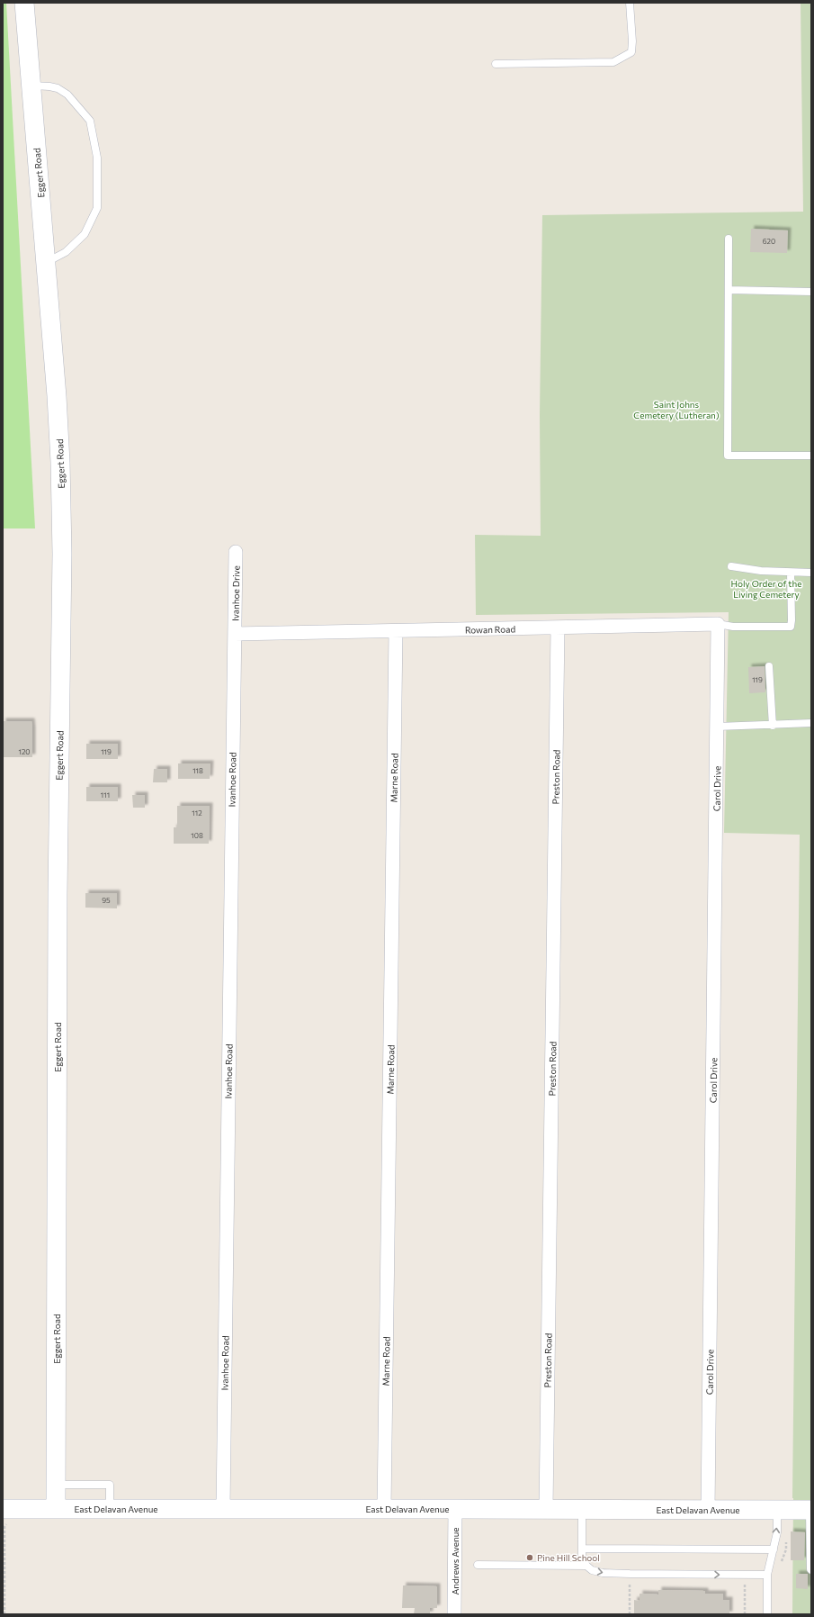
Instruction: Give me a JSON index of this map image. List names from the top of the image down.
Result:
{
  "streets": {
    "street": [
      "Eggert Road",
      "Ivanhoe Drive",
      "Rowan Road",
      "Preston Road",
      "Marne Road",
      "Ivanhoe Road",
      "Carol Drive",
      "East Delavan Avenue",
      "Andrews Avenue"
    ]
  },
  "crossings": [
    ["Eggert Road", "East Delavan Avenue"],
    ["Ivanhoe Drive", "Rowan Road"],
    ["Ivanhoe Drive", "Ivanhoe Road"],
    ["Rowan Road", "Preston Road"],
    ["Rowan Road", "Marne Road"],
    ["Rowan Road", "Ivanhoe Road"],
    ["Rowan Road", "Carol Drive"],
    ["Preston Road", "East Delavan Avenue"],
    ["Marne Road", "East Delavan Avenue"],
    ["Ivanhoe Road", "East Delavan Avenue"],
    ["Carol Drive", "East Delavan Avenue"],
    ["East Delavan Avenue", "Andrews Avenue"]
  ],
  "parks": ["Saint Johns Cemetery (Lutheran)", "Holy Order of the Living Cemetery"],
  "places": ["Pine Hill School"],
  "house_numbers": [
    "620",
    "119",
    "120",
    "119",
    "118",
    "111",
    "112",
    "108",
    "95"
  ]
}
